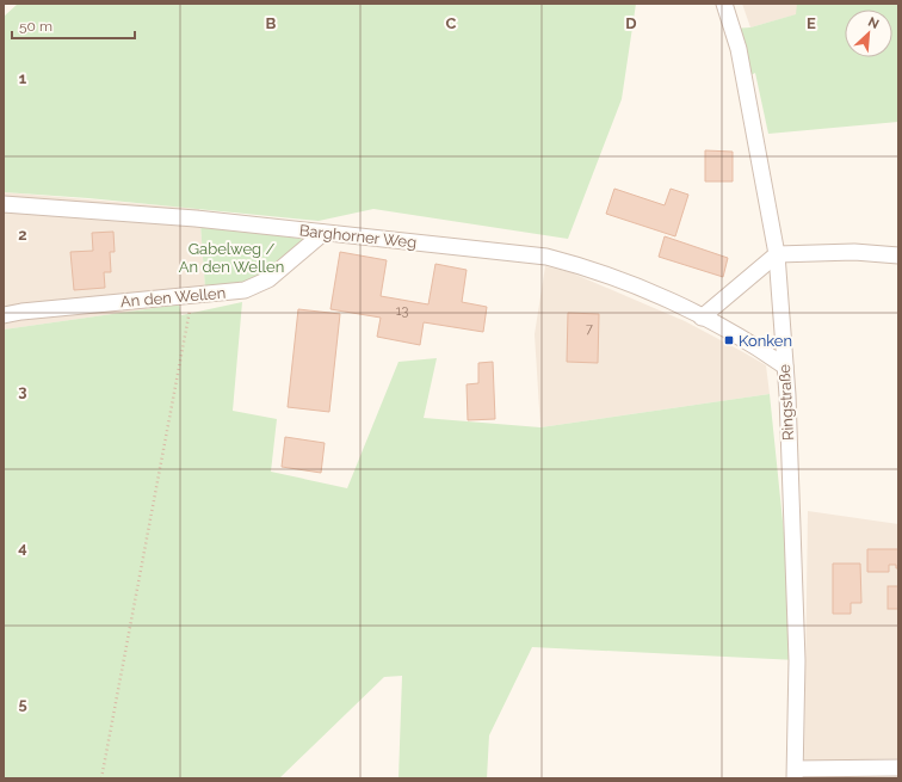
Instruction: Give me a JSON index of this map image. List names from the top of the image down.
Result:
{
  "streets": {
    "street": ["Barghorner Weg", "An den Wellen", "Ringstraße"]
  },
  "crossings": [
    ["Barghorner Weg", "An den Wellen"],
    ["Barghorner Weg", "Ringstraße"]
  ],
  "parks": ["Gabelweg / An den Wellen"],
  "places": {
    "transit": ["Konken"]
  },
  "house_numbers": ["13", "7"],
  "scale_bar": "50 m",
  "north": "top right",
  "grid": {
    "columns": [
      "B",
      "C",
      "D",
      "E"
    ],
    "rows": [
      "1",
      "2",
      "3",
      "4",
      "5"
    ]
  }
}
